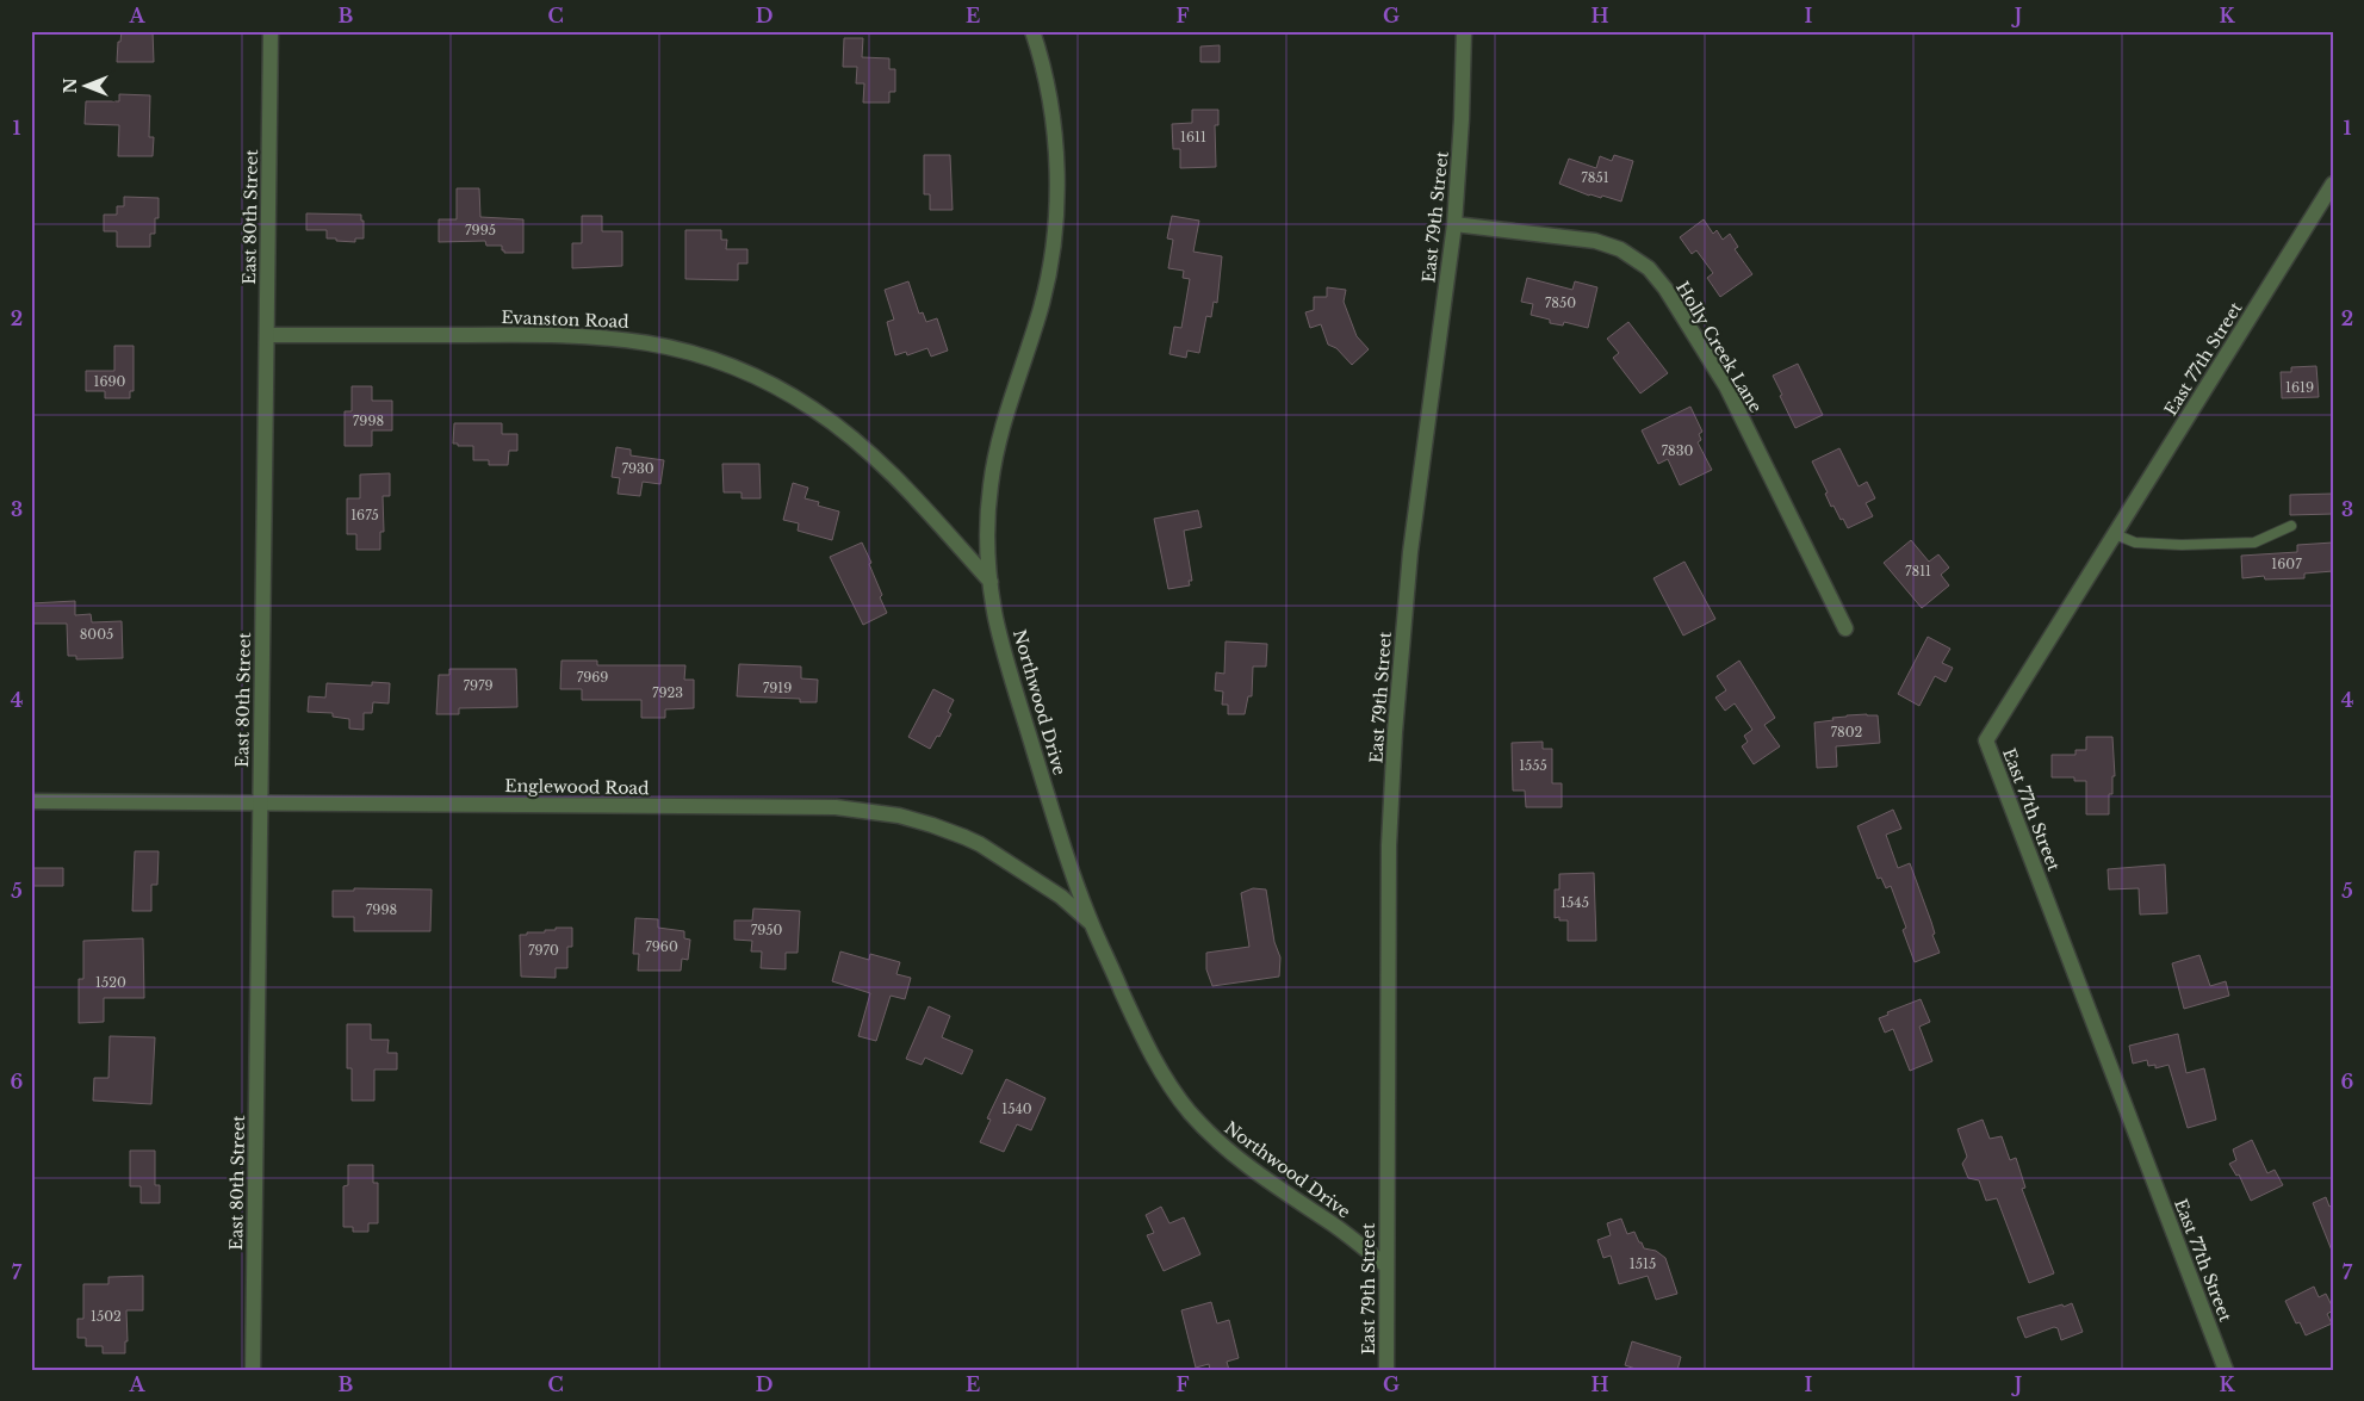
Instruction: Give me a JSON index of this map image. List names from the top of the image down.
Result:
{
  "streets": {
    "street": [
      "East 80th Street",
      "East 79th Street",
      "Evanston Road",
      "Holly Creek Lane",
      "East 77th Street",
      "Northwood Drive",
      "Englewood Road"
    ]
  },
  "crossings": [
    ["East 80th Street", "Evanston Road"],
    ["East 80th Street", "Englewood Road"],
    ["East 79th Street", "Holly Creek Lane"],
    ["East 79th Street", "Northwood Drive"],
    ["Evanston Road", "Northwood Drive"],
    ["Northwood Drive", "Englewood Road"]
  ],
  "house_numbers": [
    "1611",
    "7851",
    "7995",
    "7850",
    "1690",
    "1619",
    "7998",
    "7830",
    "7930",
    "1675",
    "1607",
    "7811",
    "8005",
    "7969",
    "7979",
    "7919",
    "7923",
    "7802",
    "1555",
    "1545",
    "7998",
    "7950",
    "7960",
    "7970",
    "1520",
    "1540",
    "1515",
    "1502"
  ],
  "north": "left",
  "grid": {
    "columns": [
      "A",
      "B",
      "C",
      "D",
      "E",
      "F",
      "G",
      "H",
      "I",
      "J",
      "K"
    ],
    "rows": [
      "1",
      "2",
      "3",
      "4",
      "5",
      "6",
      "7"
    ]
  }
}
